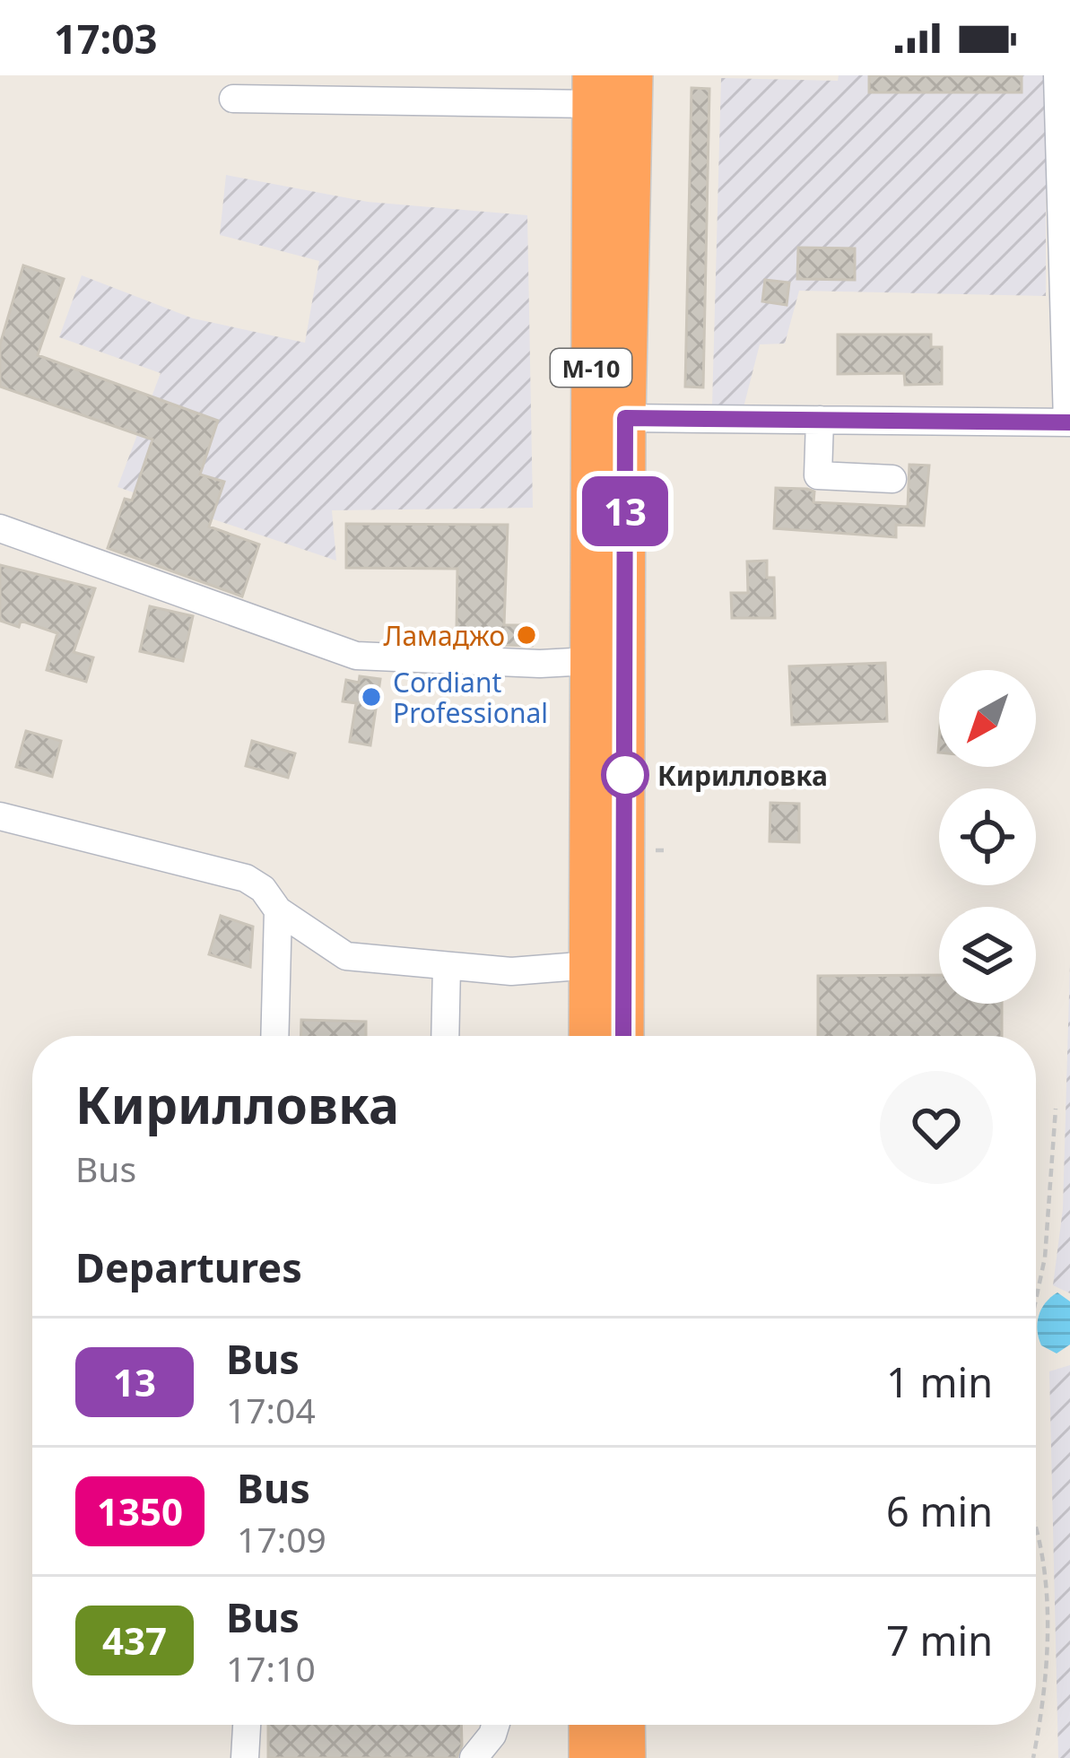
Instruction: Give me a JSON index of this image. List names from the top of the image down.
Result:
{
  "streets": {
    "highway": ["М-10"]
  },
  "places": ["Ламаджо", "Cordiant Professional", "Кирилловка"],
  "lines": ["bus line 13"],
  "north": "bottom left",
  "page": {
    "status": "17:03",
    "on_map": "13",
    "heading": [
      ["Кирилловка", "Bus"],
      "Departures"
    ],
    "list": [
      {
        "mark": "13",
        "name": "Bus",
        "note": "17:04",
        "value": "1 min"
      },
      {
        "mark": "1350",
        "name": "Bus",
        "note": "17:09",
        "value": "6 min"
      },
      {
        "mark": "437",
        "name": "Bus",
        "note": "17:10",
        "value": "7 min"
      }
    ]
  }
}
